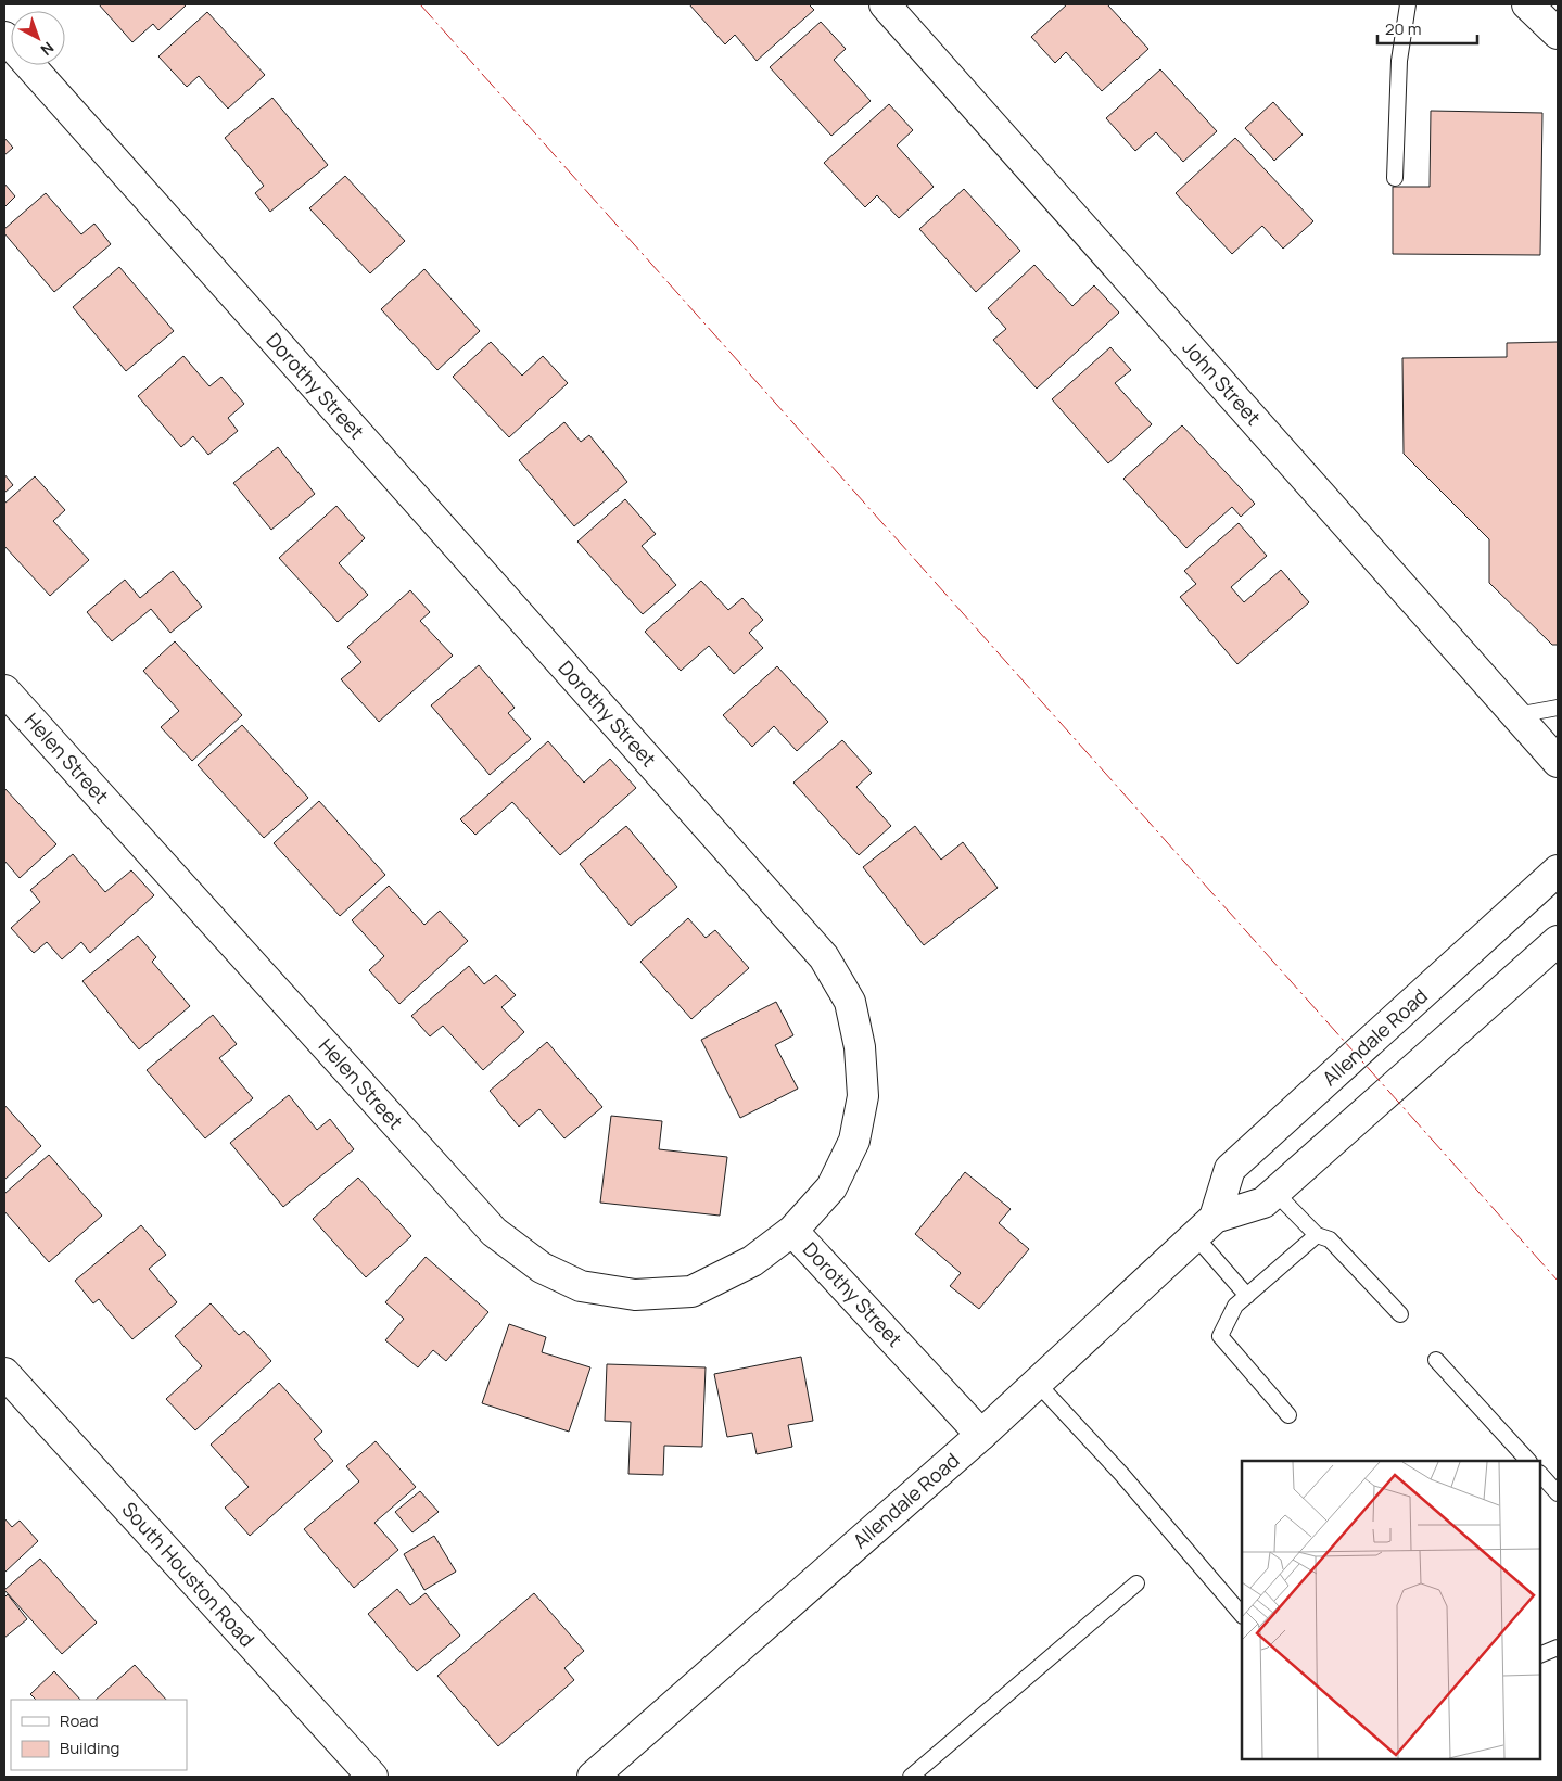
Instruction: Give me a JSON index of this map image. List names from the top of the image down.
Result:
{
  "streets": {
    "street": [
      "John Street",
      "Dorothy Street",
      "Helen Street",
      "Allendale Road",
      "South Houston Road"
    ]
  },
  "crossings": [
    ["Dorothy Street", "Helen Street"],
    ["Dorothy Street", "Allendale Road"]
  ],
  "legend": ["Road", "Building"],
  "scale_bar": "20 m",
  "north": "bottom right"
}
